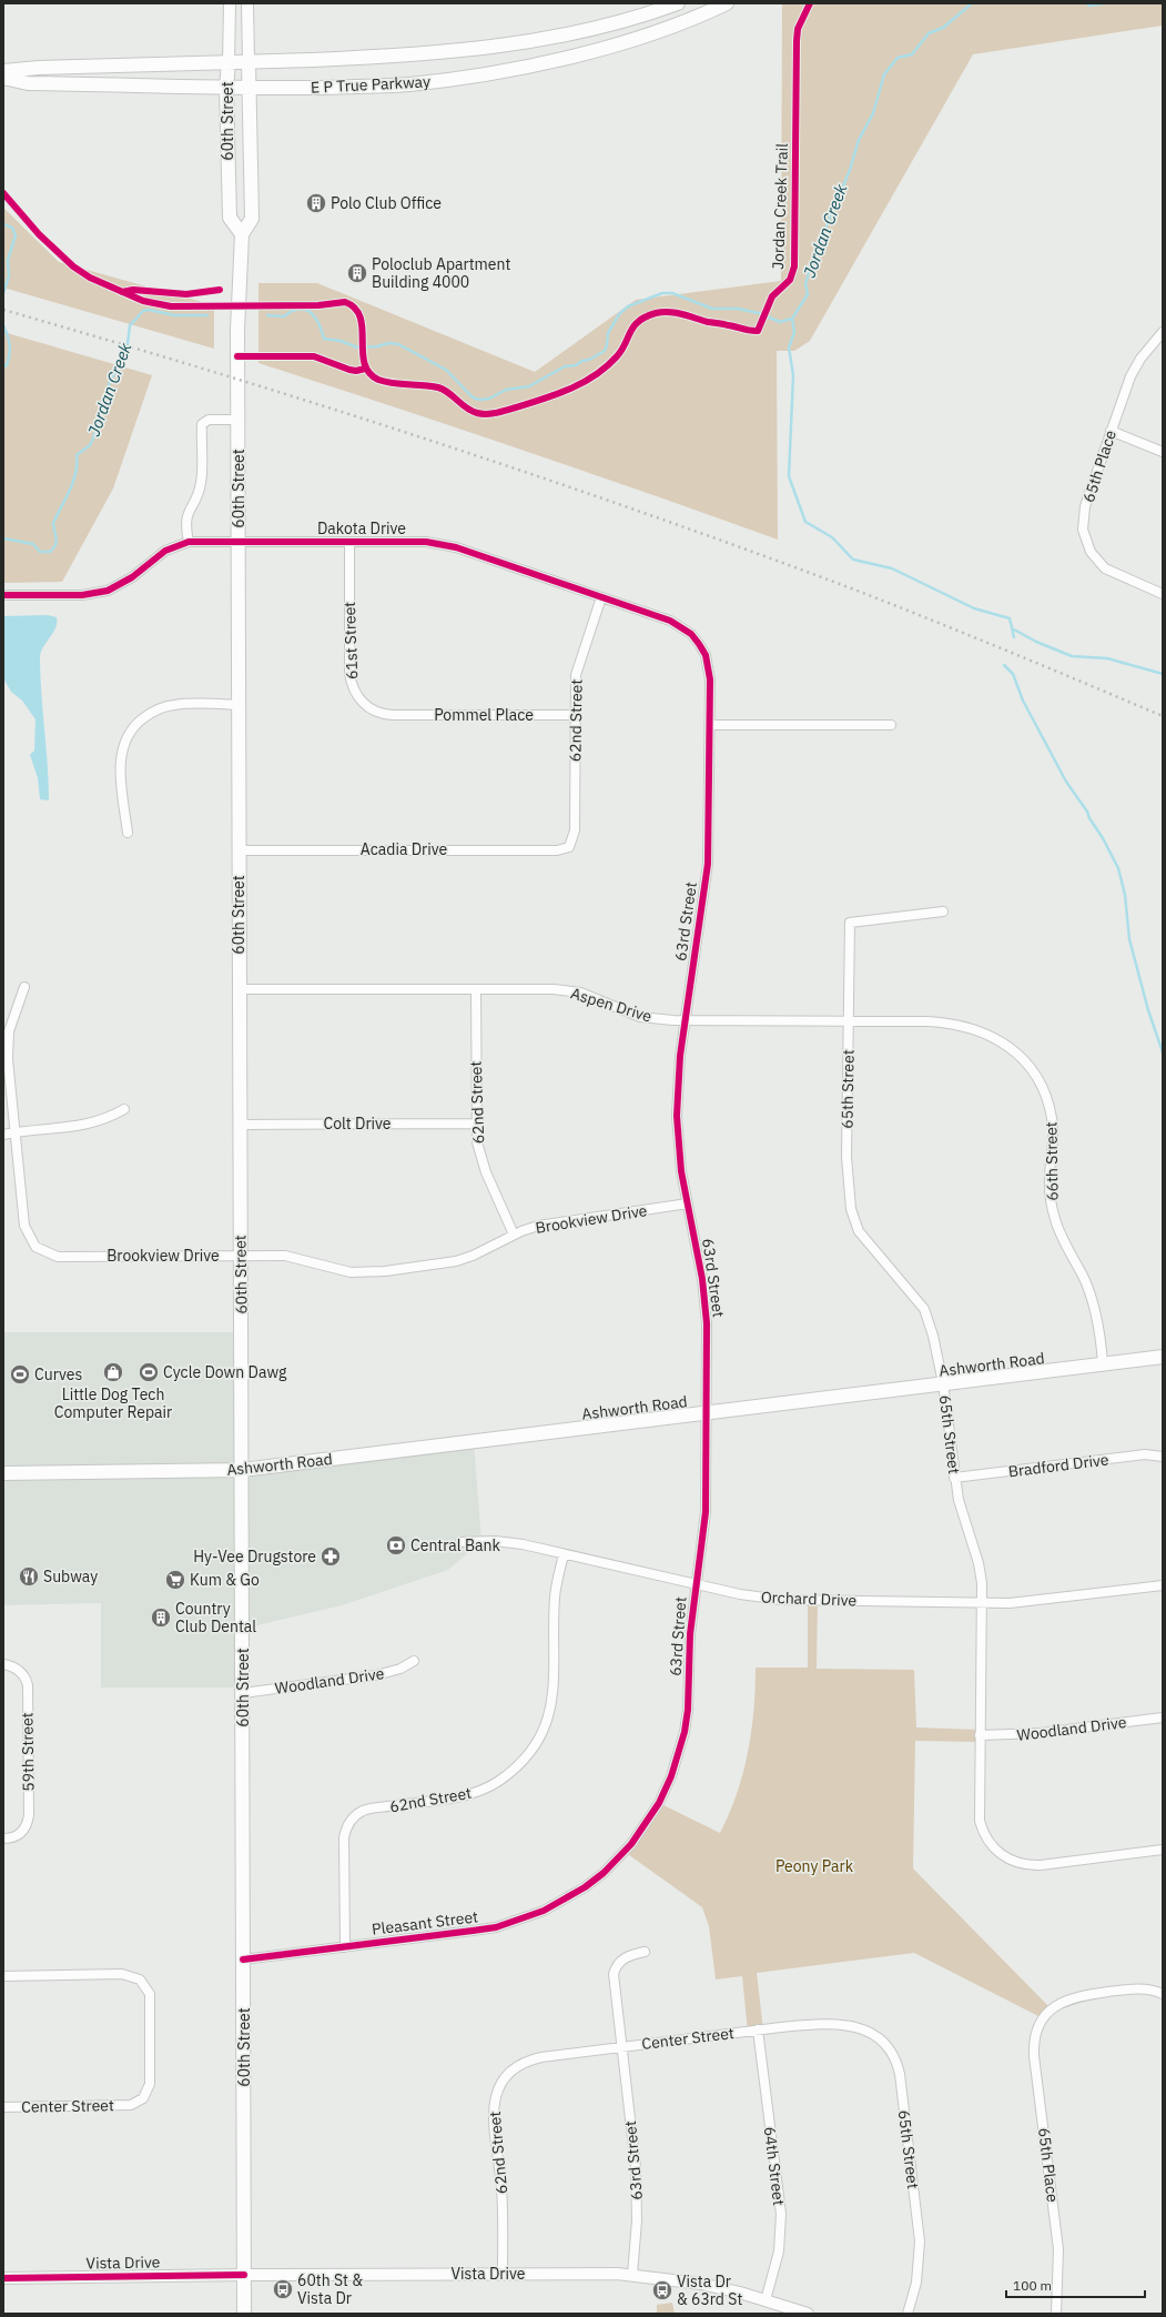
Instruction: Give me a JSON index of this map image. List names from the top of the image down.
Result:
{
  "streets": {
    "main road": ["E P True Parkway", "60th Street", "Ashworth Road"],
    "street": [
      "65th Place",
      "Dakota Drive",
      "61st Street",
      "Pommel Place",
      "62nd Street",
      "Acadia Drive",
      "63rd Street",
      "Aspen Drive",
      "65th Street",
      "Colt Drive",
      "66th Street",
      "Brookview Drive",
      "Bradford Drive",
      "Orchard Drive",
      "Woodland Drive",
      "59th Street",
      "Pleasant Street",
      "Center Street",
      "64th Street",
      "Vista Drive"
    ],
    "cycle path": ["Jordan Creek Trail"]
  },
  "crossings": [
    ["E P True Parkway", "60th Street"],
    ["60th Street", "Dakota Drive"],
    ["60th Street", "Acadia Drive"],
    ["60th Street", "Aspen Drive"],
    ["60th Street", "Colt Drive"],
    ["60th Street", "Brookview Drive"],
    ["60th Street", "Ashworth Road"],
    ["60th Street", "Woodland Drive"],
    ["60th Street", "Pleasant Street"],
    ["60th Street", "Vista Drive"],
    ["Dakota Drive", "61st Street"],
    ["Dakota Drive", "62nd Street"],
    ["Dakota Drive", "63rd Street"],
    ["61st Street", "Pommel Place"],
    ["Pommel Place", "62nd Street"],
    ["62nd Street", "Acadia Drive"],
    ["62nd Street", "Aspen Drive"],
    ["62nd Street", "Colt Drive"],
    ["62nd Street", "Brookview Drive"],
    ["62nd Street", "Orchard Drive"],
    ["62nd Street", "Pleasant Street"],
    ["62nd Street", "Center Street"],
    ["62nd Street", "Vista Drive"],
    ["63rd Street", "Aspen Drive"],
    ["63rd Street", "Brookview Drive"],
    ["63rd Street", "Ashworth Road"],
    ["63rd Street", "Orchard Drive"],
    ["63rd Street", "Pleasant Street"],
    ["63rd Street", "Center Street"],
    ["63rd Street", "Vista Drive"],
    ["Aspen Drive", "65th Street"],
    ["Aspen Drive", "66th Street"],
    ["65th Street", "Ashworth Road"],
    ["65th Street", "Bradford Drive"],
    ["65th Street", "Orchard Drive"],
    ["65th Street", "Woodland Drive"],
    ["65th Street", "Center Street"],
    ["66th Street", "Ashworth Road"],
    ["Center Street", "64th Street"],
    ["64th Street", "Vista Drive"]
  ],
  "water": ["Jordan Creek"],
  "parks": ["Peony Park"],
  "places": {
    "building": ["Polo Club Office", "Poloclub Apartment Building 4000", "Country Club Dental"],
    "shop": ["Little Dog Tech Computer Repair"],
    "sports": ["Cycle Down Dawg", "Curves"],
    "bank": ["Central Bank"],
    "pharmacy": ["Hy-Vee Drugstore"],
    "restaurant": ["Subway"],
    "supermarket": ["Kum & Go"],
    "bus stop": ["60th St & Vista Dr", "Vista Dr & 63rd St"]
  },
  "scale_bar": "100 m"
}
